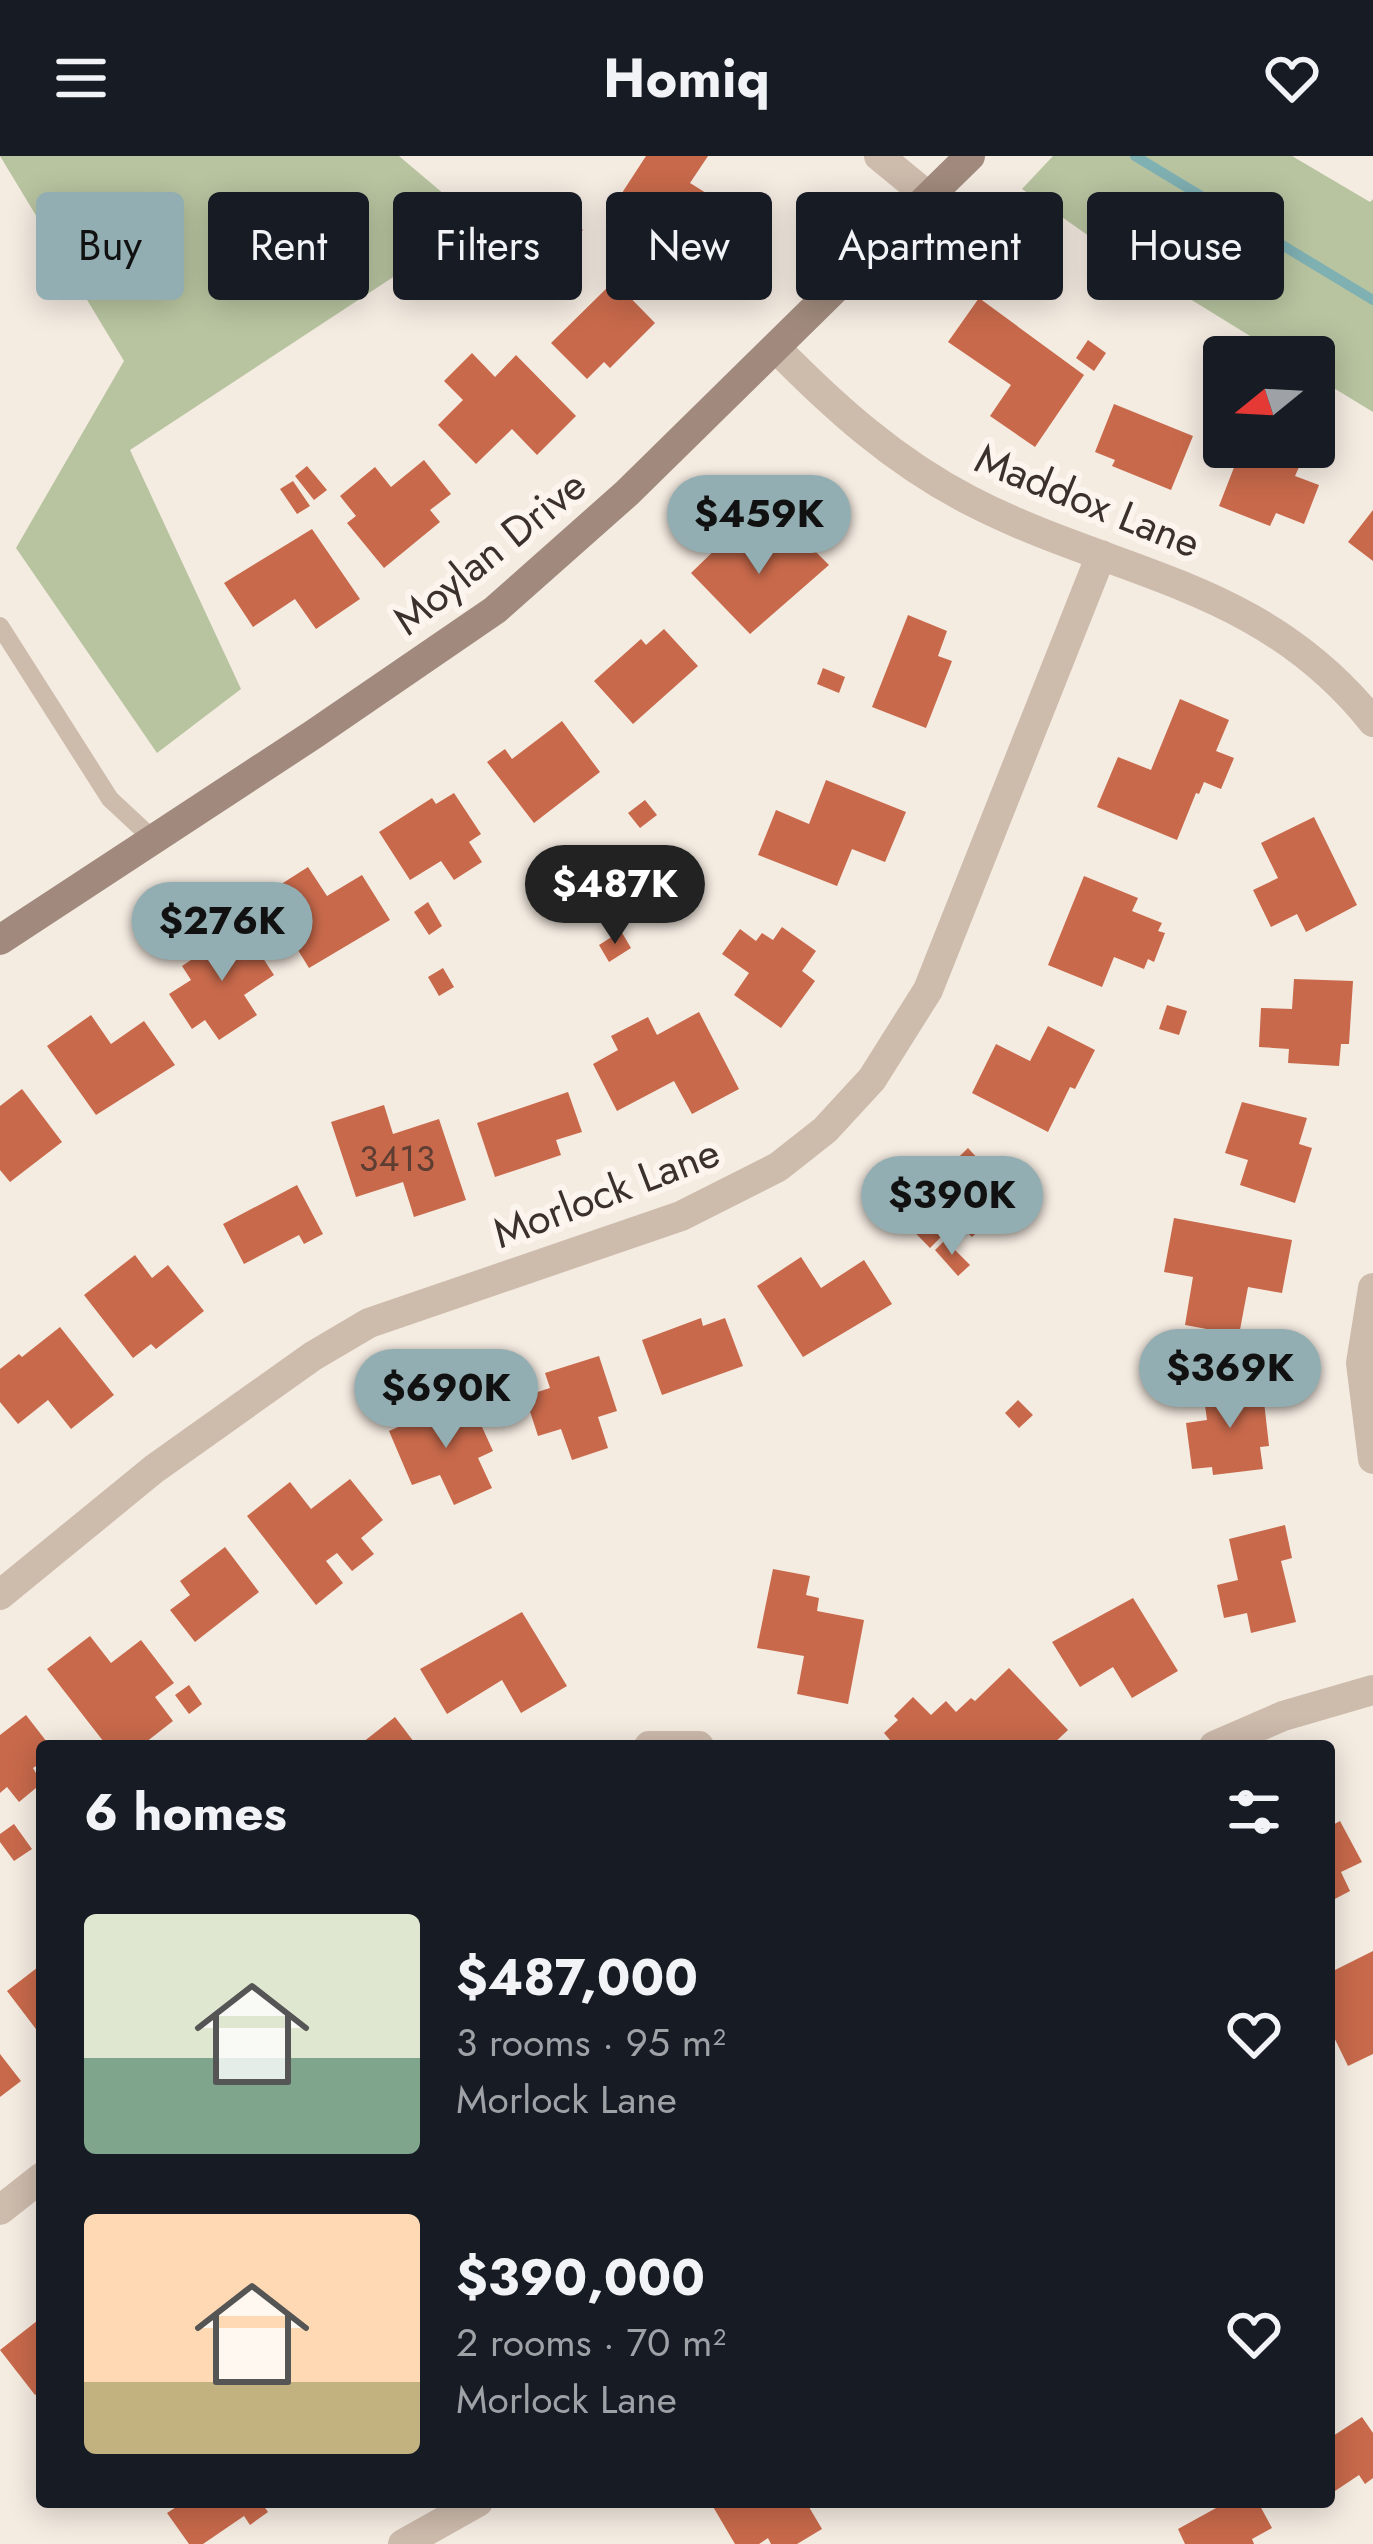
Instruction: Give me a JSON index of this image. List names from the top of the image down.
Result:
{
  "streets": {
    "street": ["Maddox Lane", "Moylan Drive", "Morlock Lane"]
  },
  "crossings": [
    ["Maddox Lane", "Moylan Drive"],
    ["Maddox Lane", "Morlock Lane"]
  ],
  "house_numbers": ["3413"],
  "north": "left",
  "page": {
    "header": "Homiq",
    "chip": [
      "Buy",
      "Rent",
      "Filters",
      "New",
      "Apartment",
      "House"
    ],
    "price": [
      "$459K",
      "$487K",
      "$276K",
      "$390K",
      "$369K",
      "$690K"
    ],
    "heading": "6 homes",
    "list": [
      {
        "name": "$487,000",
        "note": "3 rooms · 95 m² · Morlock Lane"
      },
      {
        "name": "$390,000",
        "note": "2 rooms · 70 m² · Morlock Lane"
      }
    ]
  }
}
